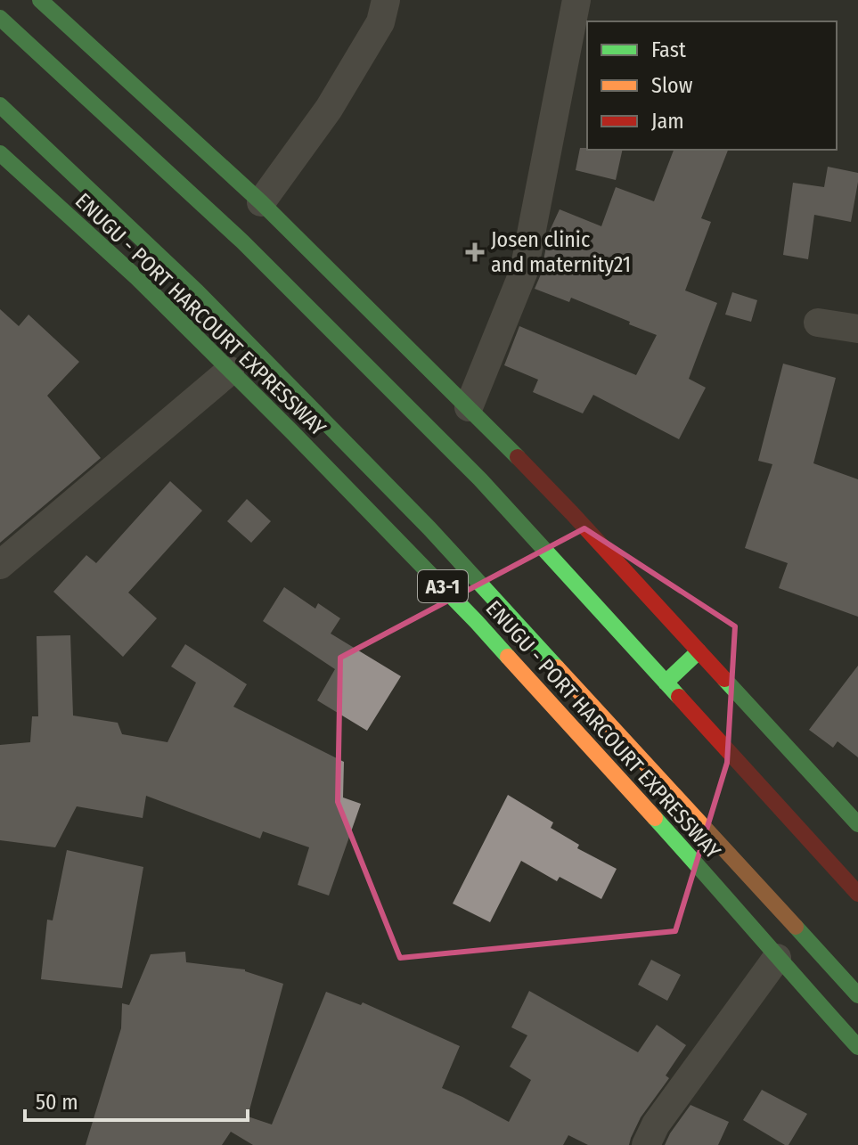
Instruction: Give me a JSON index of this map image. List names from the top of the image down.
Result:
{
  "streets": {
    "main road": ["ENUGU - PORT HARCOURT EXPRESSWAY", "A3-1"]
  },
  "places": {
    "health": ["Josen clinic and maternity21"]
  },
  "legend": ["Fast", "Slow", "Jam"],
  "scale_bar": "50 m"
}
